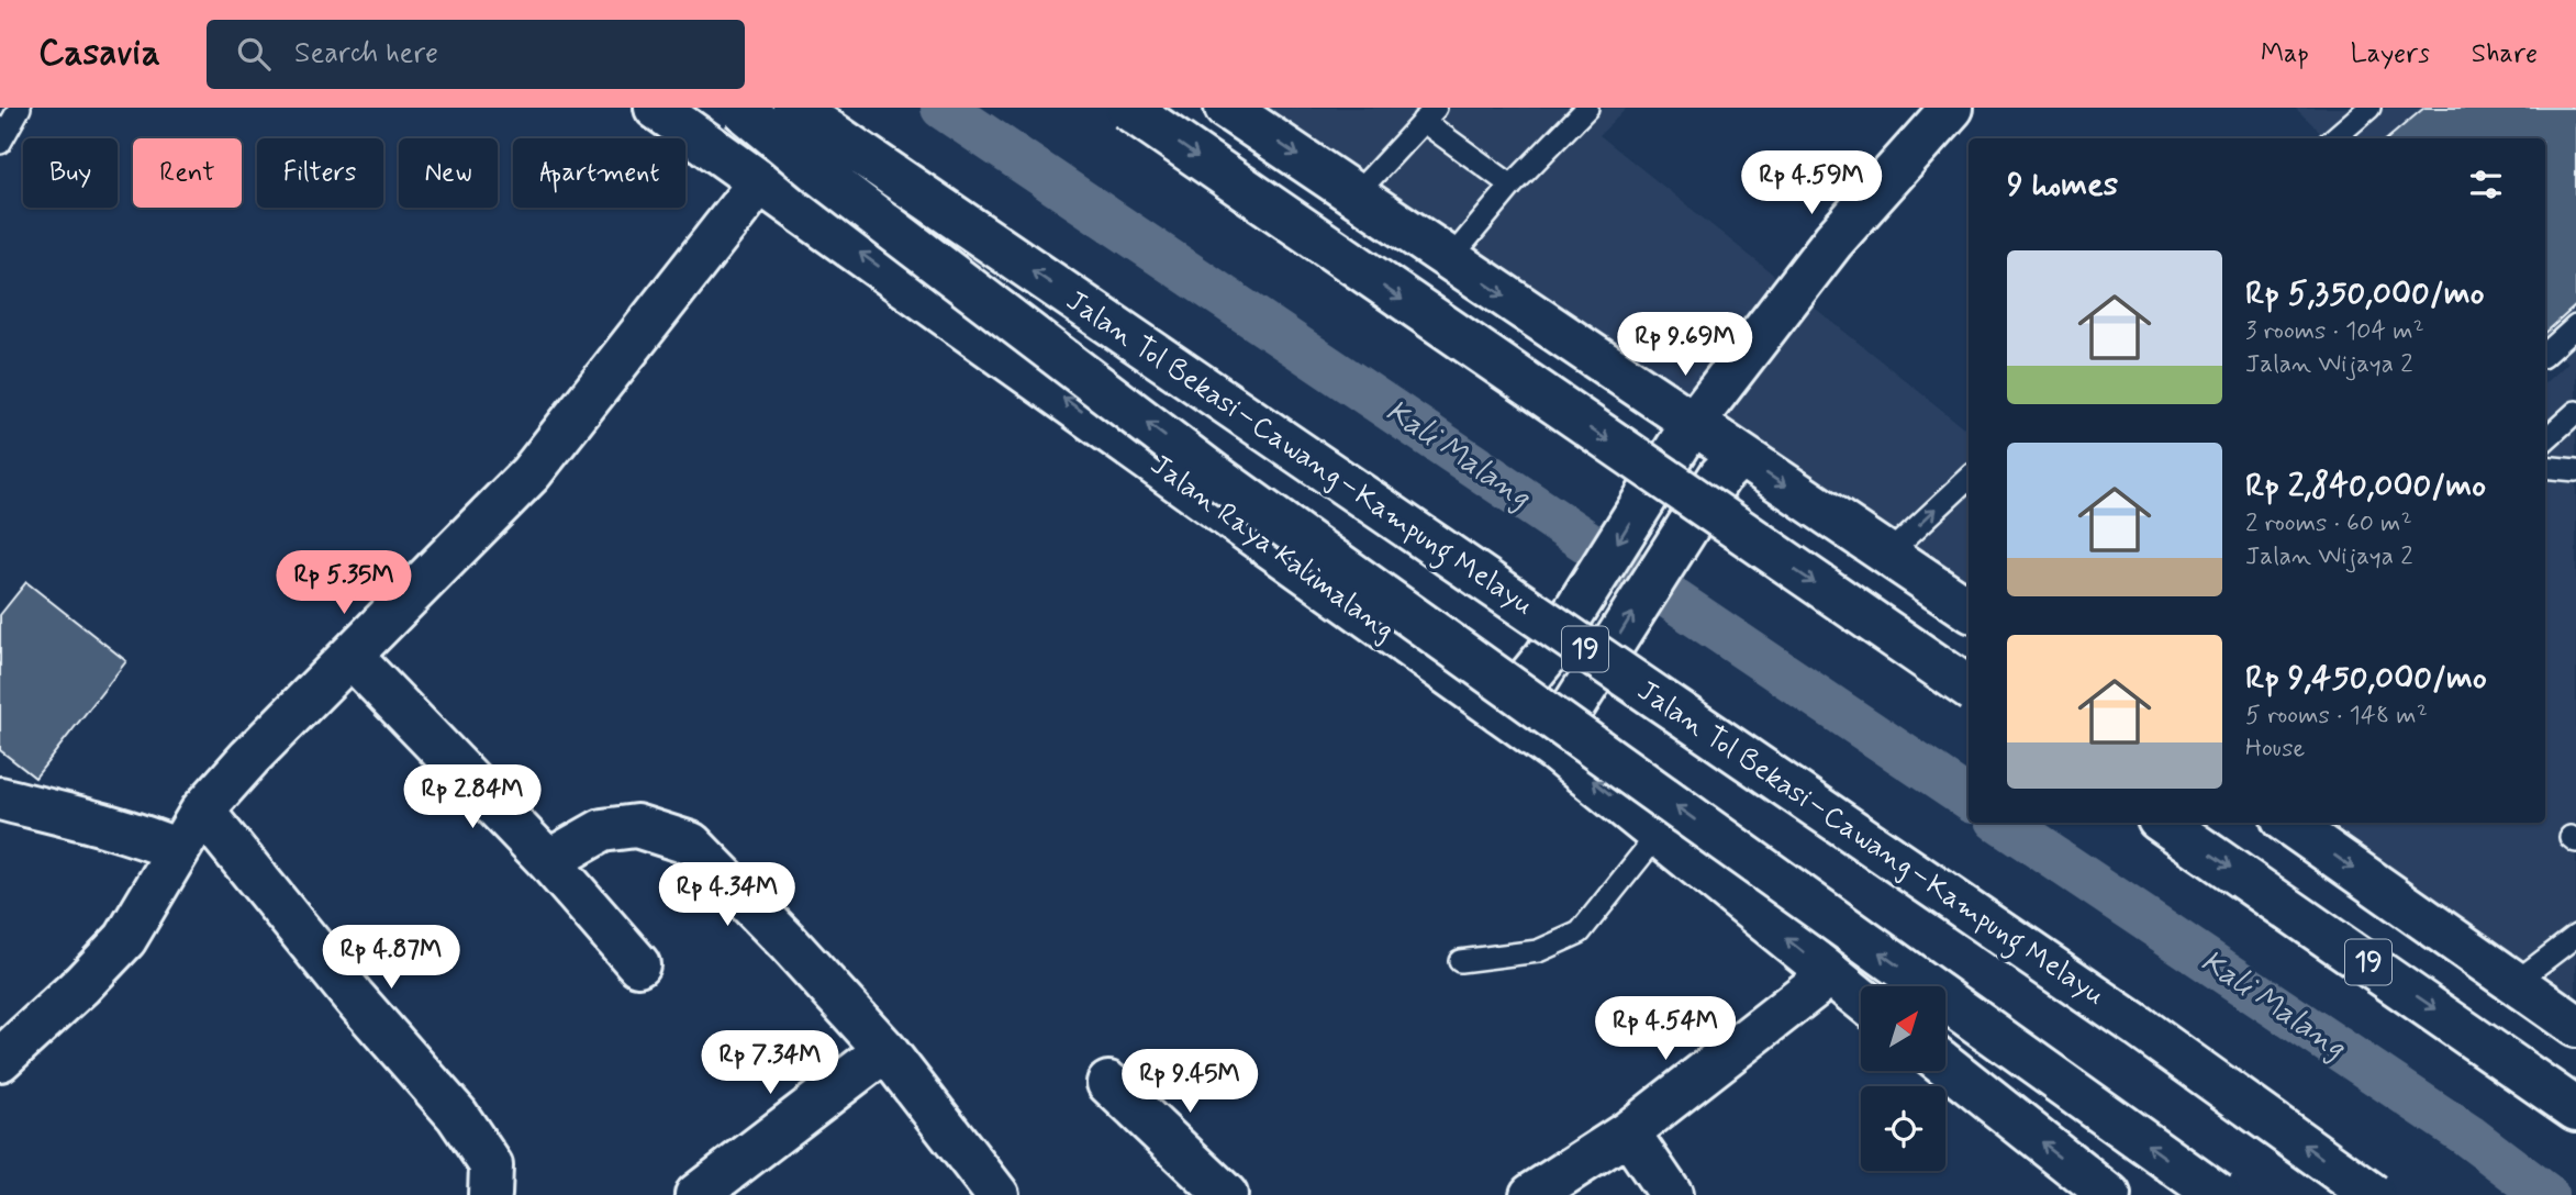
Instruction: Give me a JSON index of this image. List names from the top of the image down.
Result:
{
  "streets": {
    "main road": ["Jalan Tol Bekasi–Cawang–Kampung Melayu", "Jalan Raya Kalimalang", "19"]
  },
  "water": ["Kali Malang"],
  "north": "top right",
  "page": {
    "header": "Casavia",
    "search": "Search here",
    "nav": ["Map", "Layers", "Share"],
    "chip": [
      "Buy",
      "Rent",
      "Filters",
      "New",
      "Apartment"
    ],
    "heading": "9 homes",
    "price": [
      "Rp 4.59M",
      "Rp 9.69M",
      "Rp 5.35M",
      "Rp 2.84M",
      "Rp 4.34M",
      "Rp 4.87M",
      "Rp 4.54M",
      "Rp 7.34M",
      "Rp 9.45M"
    ],
    "list": [
      {
        "name": "Rp 5,350,000/mo",
        "note": "3 rooms · 104 m² · Jalan Wijaya 2"
      },
      {
        "name": "Rp 2,840,000/mo",
        "note": "2 rooms · 60 m² · Jalan Wijaya 2"
      },
      {
        "name": "Rp 9,450,000/mo",
        "note": "5 rooms · 148 m² · House"
      }
    ]
  }
}
